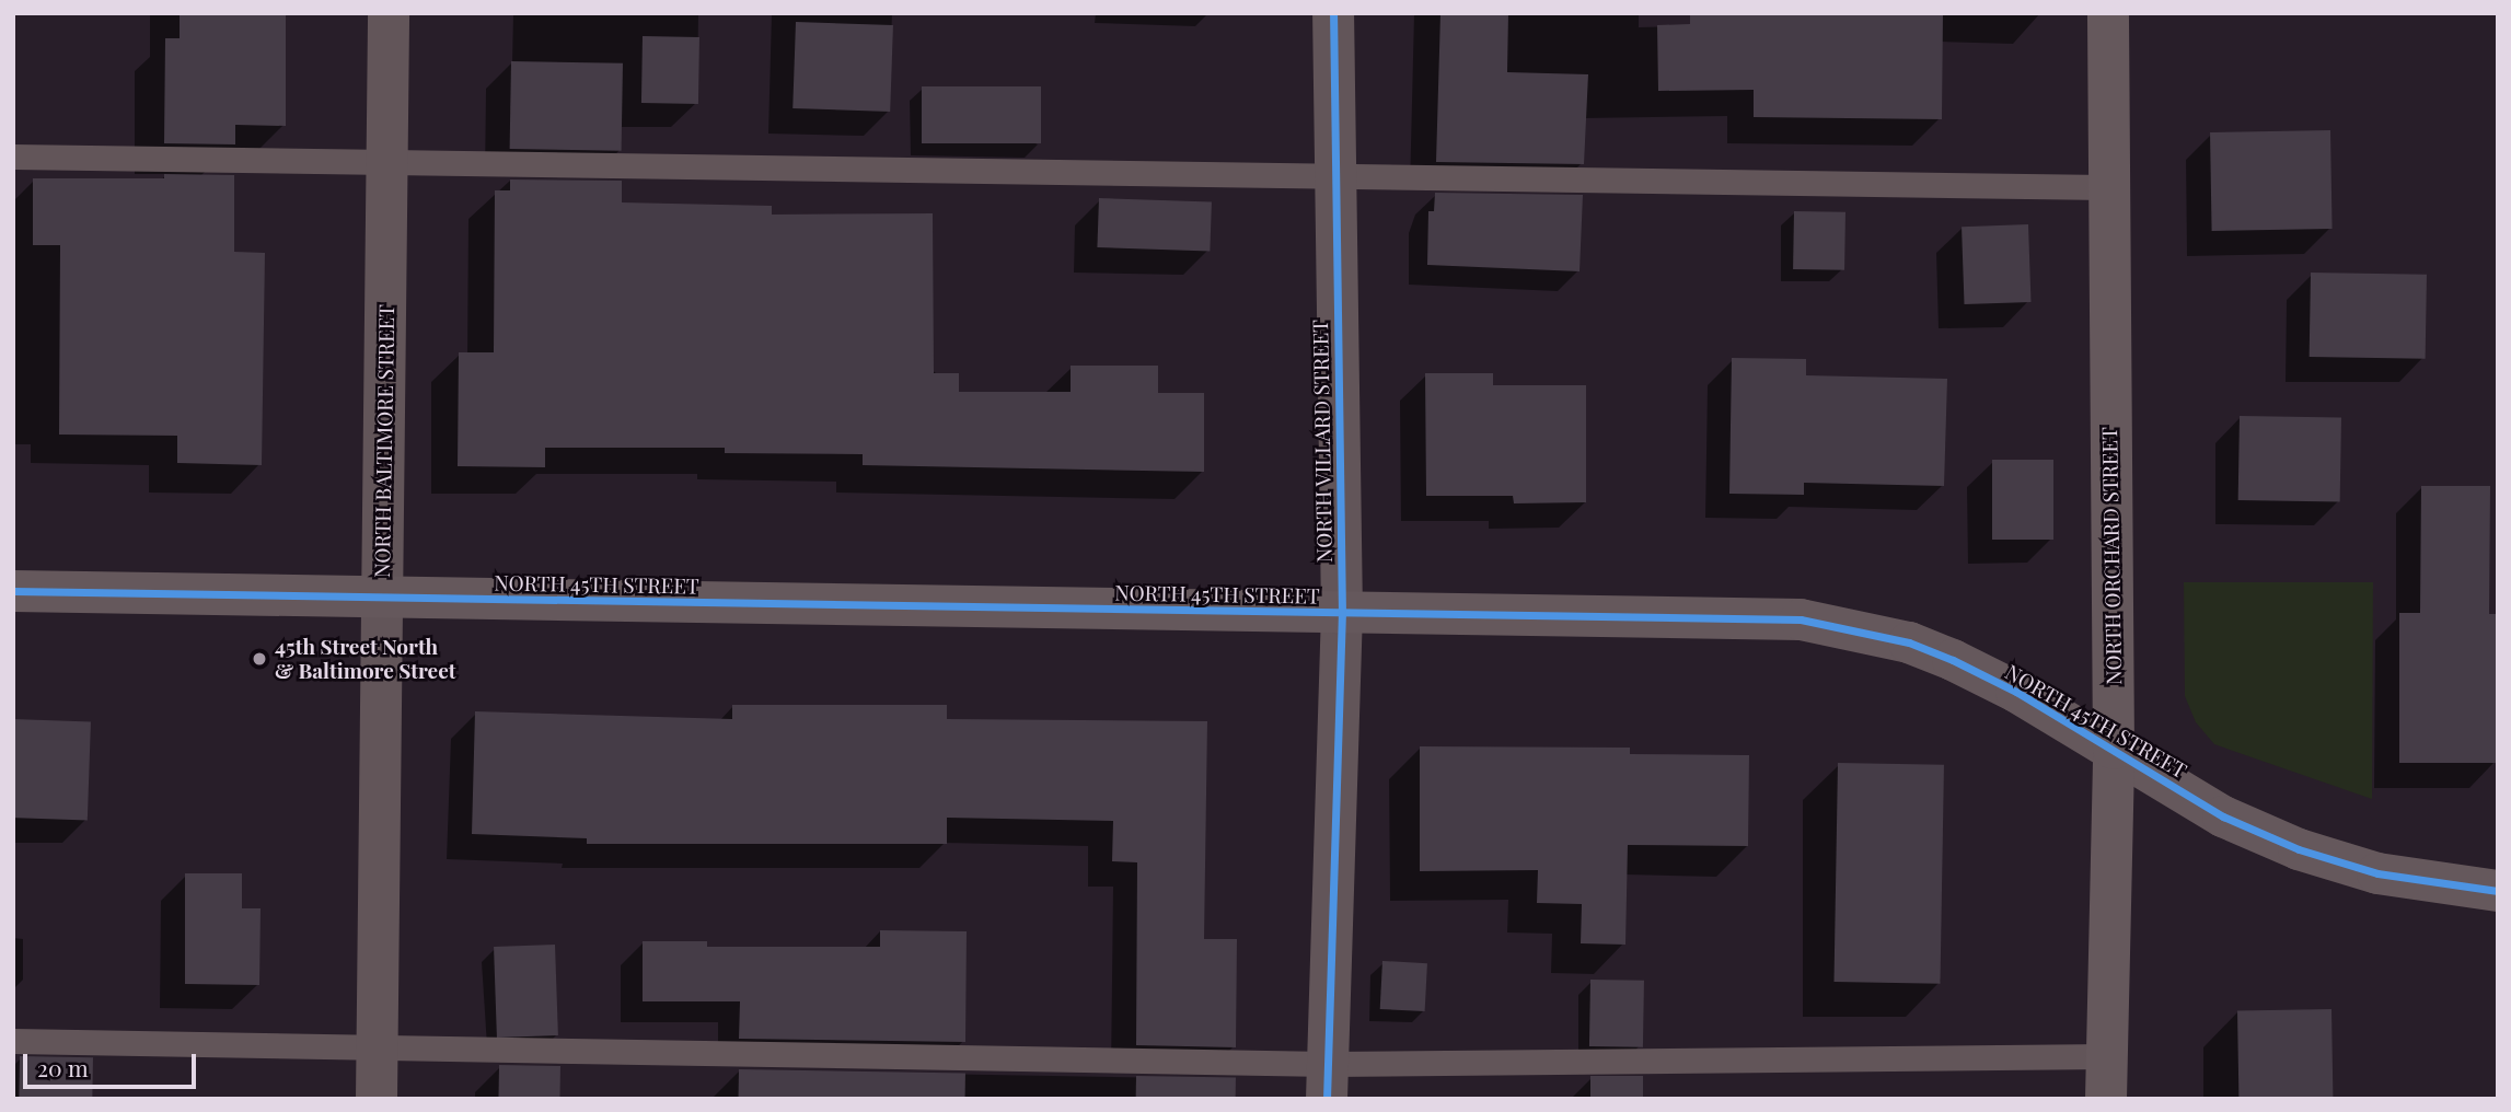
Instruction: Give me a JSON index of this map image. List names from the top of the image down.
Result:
{
  "streets": {
    "street": [
      "NORTH BALTIMORE STREET",
      "NORTH VILLARD STREET",
      "NORTH ORCHARD STREET",
      "NORTH 45TH STREET"
    ]
  },
  "crossings": [
    ["NORTH BALTIMORE STREET", "NORTH 45TH STREET"],
    ["NORTH VILLARD STREET", "NORTH 45TH STREET"],
    ["NORTH ORCHARD STREET", "NORTH 45TH STREET"]
  ],
  "places": ["45th Street North & Baltimore Street"],
  "scale_bar": "20 m"
}
